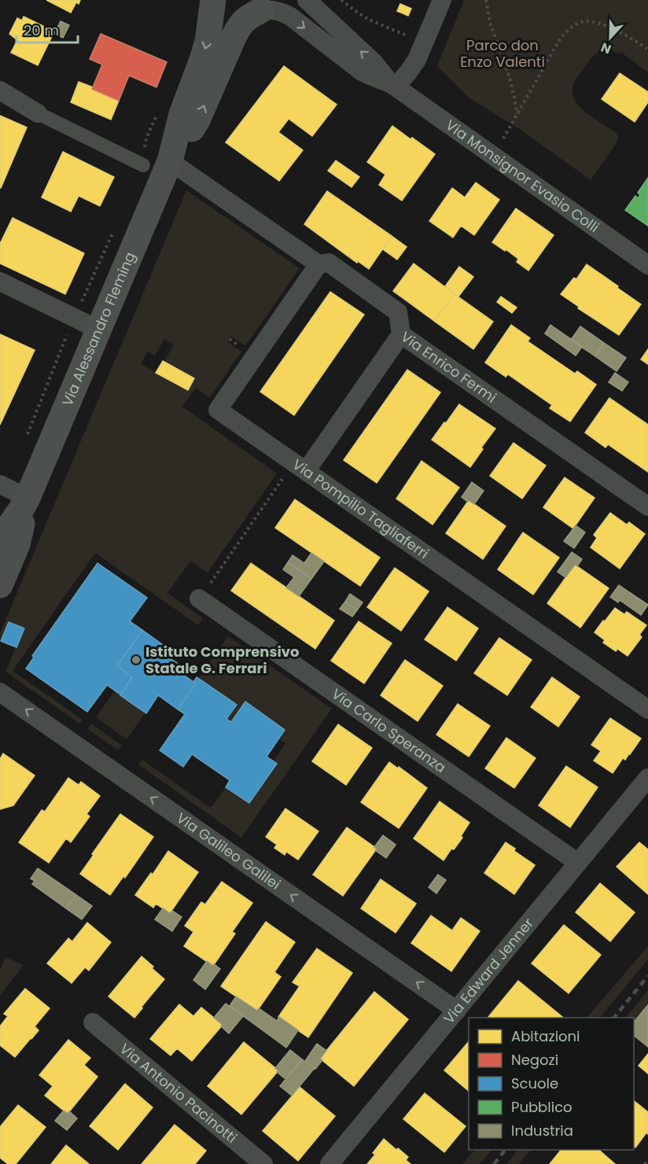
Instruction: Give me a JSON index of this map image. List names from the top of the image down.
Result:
{
  "streets": {
    "main road": ["Via Alessandro Fleming"],
    "street": [
      "Via Monsignor Evasio Colli",
      "Via Enrico Fermi",
      "Via Pompilio Tagliaferri",
      "Via Carlo Speranza",
      "Via Galileo Galilei",
      "Via Edward Jenner",
      "Via Antonio Pacinotti"
    ]
  },
  "crossings": [
    ["Via Monsignor Evasio Colli", "Via Alessandro Fleming"],
    ["Via Alessandro Fleming", "Via Enrico Fermi"],
    ["Via Enrico Fermi", "Via Pompilio Tagliaferri"],
    ["Via Carlo Speranza", "Via Edward Jenner"],
    ["Via Galileo Galilei", "Via Edward Jenner"]
  ],
  "one_way": ["Via Galileo Galilei"],
  "parks": ["Parco don Enzo Valenti"],
  "places": ["Istituto Comprensivo Statale G. Ferrari"],
  "legend": [
    "Abitazioni",
    "Negozi",
    "Scuole",
    "Pubblico",
    "Industria"
  ],
  "scale_bar": "20 m",
  "north": "bottom"
}
